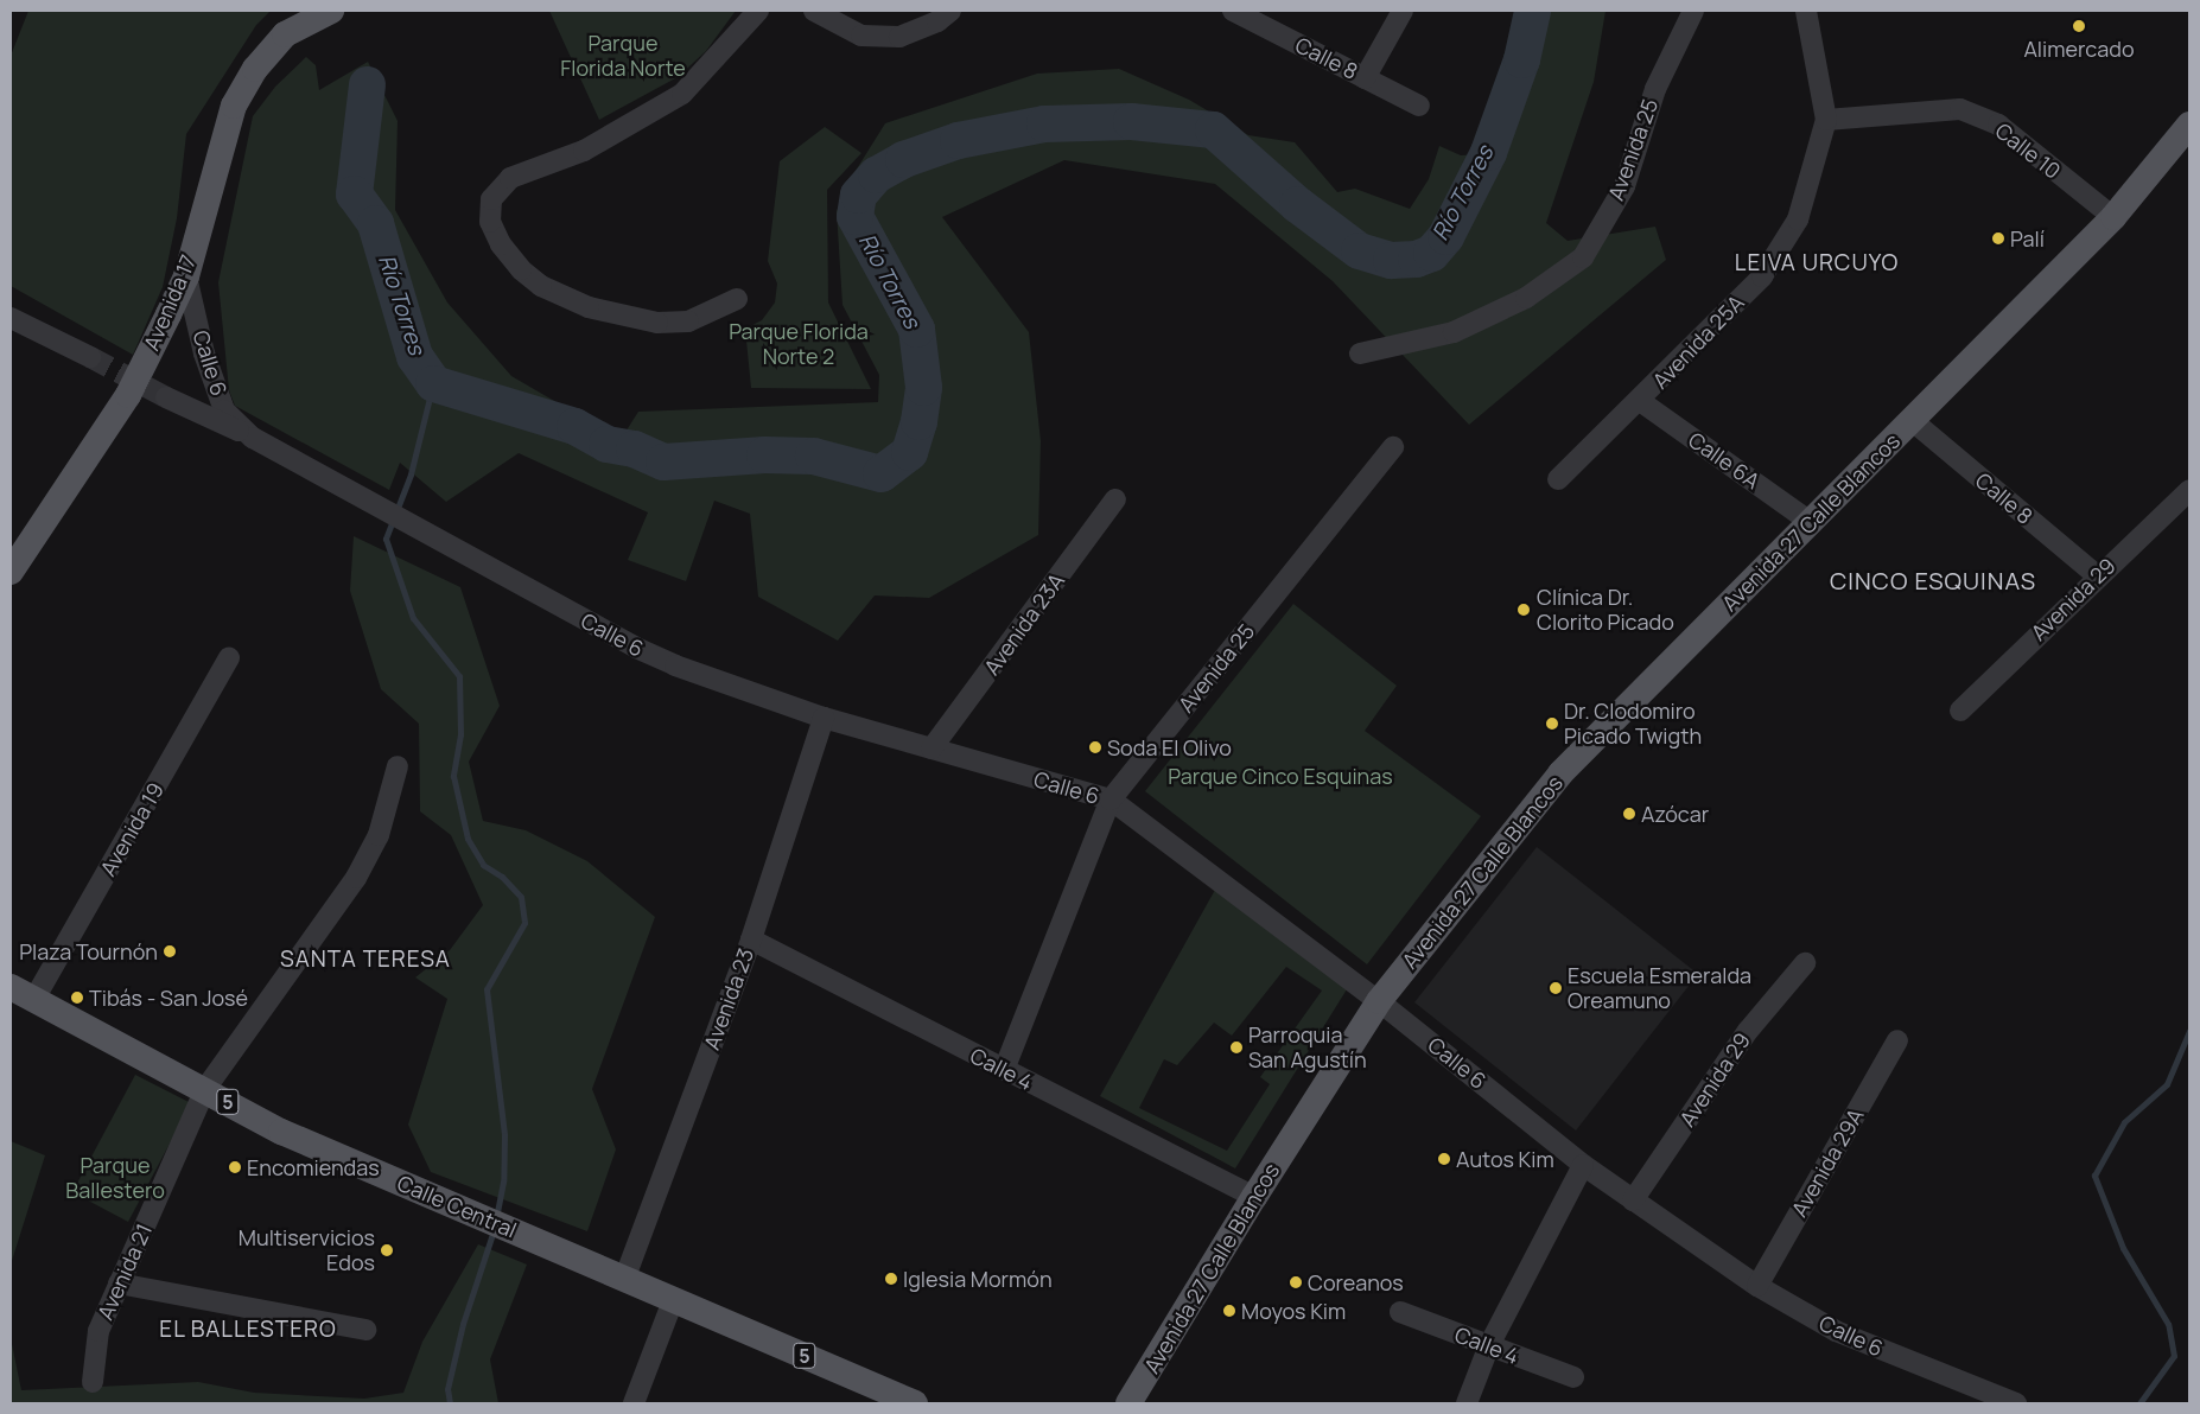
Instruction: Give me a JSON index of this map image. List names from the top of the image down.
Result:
{
  "streets": {
    "main road": [
      "Avenida 17",
      "Avenida 27 Calle Blancos",
      "5",
      "Calle Central"
    ],
    "street": [
      "Calle 8",
      "Avenida 25",
      "Calle 10",
      "Avenida 25A",
      "Calle 6",
      "Calle 6A",
      "Avenida 29",
      "Avenida 23A",
      "Avenida 19",
      "Avenida 23",
      "Calle 4",
      "Avenida 29A",
      "Avenida 21"
    ]
  },
  "crossings": [
    ["Calle 8", "Avenida 27 Calle Blancos"],
    ["Calle 8", "Avenida 29"],
    ["Avenida 25", "Calle 6"],
    ["Avenida 25", "Calle 4"],
    ["Calle 10", "Avenida 25A"],
    ["Calle 10", "Avenida 27 Calle Blancos"],
    ["Avenida 17", "Calle 6"],
    ["Avenida 25A", "Calle 6A"],
    ["Calle 6", "Avenida 27 Calle Blancos"],
    ["Calle 6", "Avenida 29"],
    ["Calle 6", "Avenida 23A"],
    ["Calle 6", "Avenida 23"],
    ["Calle 6", "Avenida 29A"],
    ["Calle 6A", "Avenida 27 Calle Blancos"],
    ["Avenida 27 Calle Blancos", "Calle 4"],
    ["Avenida 19", "Calle Central"],
    ["Avenida 23", "Calle 4"],
    ["Avenida 23", "Calle Central"],
    ["Calle Central", "Avenida 21"]
  ],
  "districts": [
    "LEIVA URCUYO",
    "CINCO ESQUINAS",
    "SANTA TERESA",
    "EL BALLESTERO"
  ],
  "water": ["Río Torres"],
  "parks": [
    "Parque Florida Norte",
    "Parque Florida Norte 2",
    "Parque Cinco Esquinas",
    "Parque Ballestero"
  ],
  "places": [
    "Alimercado",
    "Palí",
    "Clínica Dr. Clorito Picado",
    "Dr. Clodomiro Picado Twigth",
    "Soda El Olivo",
    "Azócar",
    "Plaza Tournón",
    "Escuela Esmeralda Oreamuno",
    "Tibás - San José",
    "Parroquia San Agustín",
    "Autos Kim",
    "Encomiendas",
    "Multiservicios Edos",
    "Iglesia Mormón",
    "Coreanos",
    "Moyos Kim"
  ]
}
